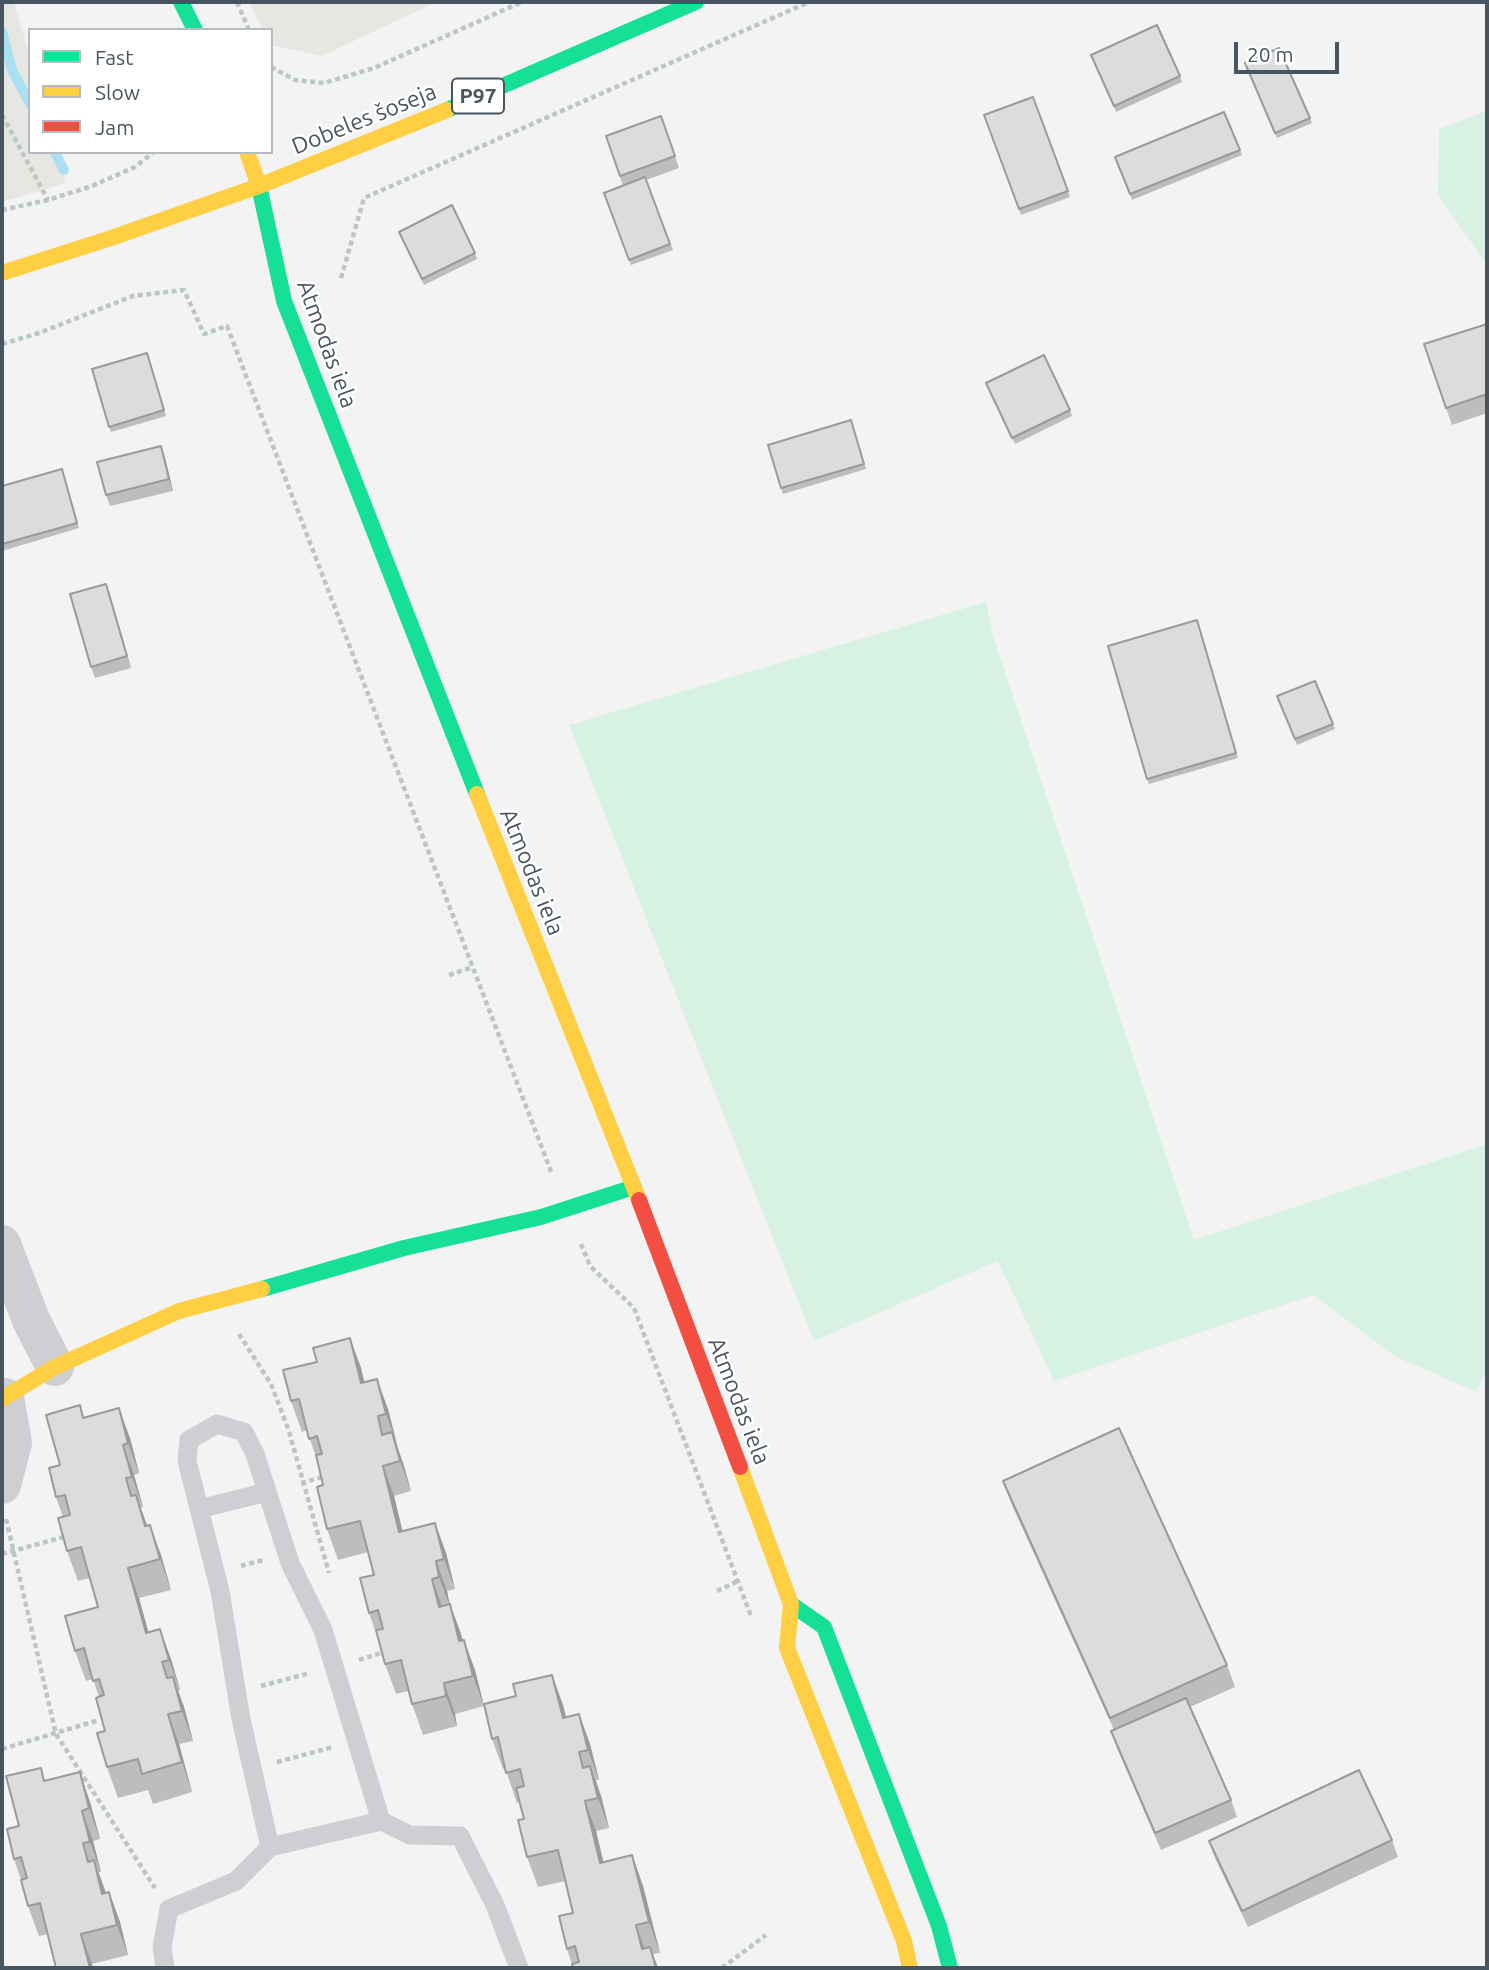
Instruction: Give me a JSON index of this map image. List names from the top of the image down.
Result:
{
  "streets": {
    "main road": ["P97", "Dobeles šoseja", "Atmodas iela"]
  },
  "crossings": [
    ["Dobeles šoseja", "Atmodas iela"]
  ],
  "legend": ["Fast", "Slow", "Jam"],
  "scale_bar": "20 m"
}
